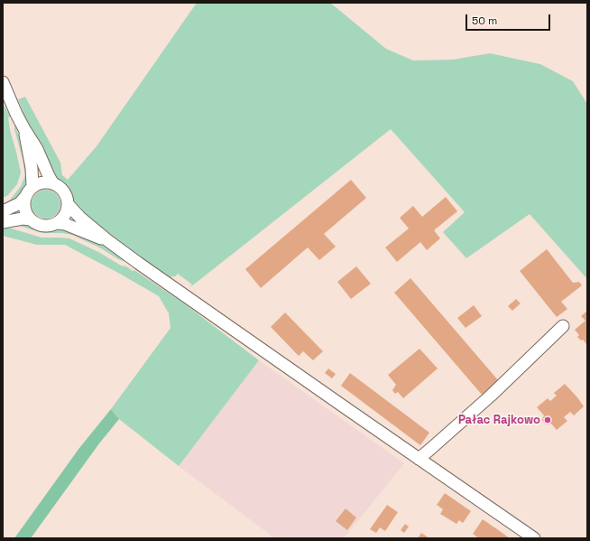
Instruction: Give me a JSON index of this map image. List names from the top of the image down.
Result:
{
  "places": ["Pałac Rajkowo"],
  "scale_bar": "50 m"
}
